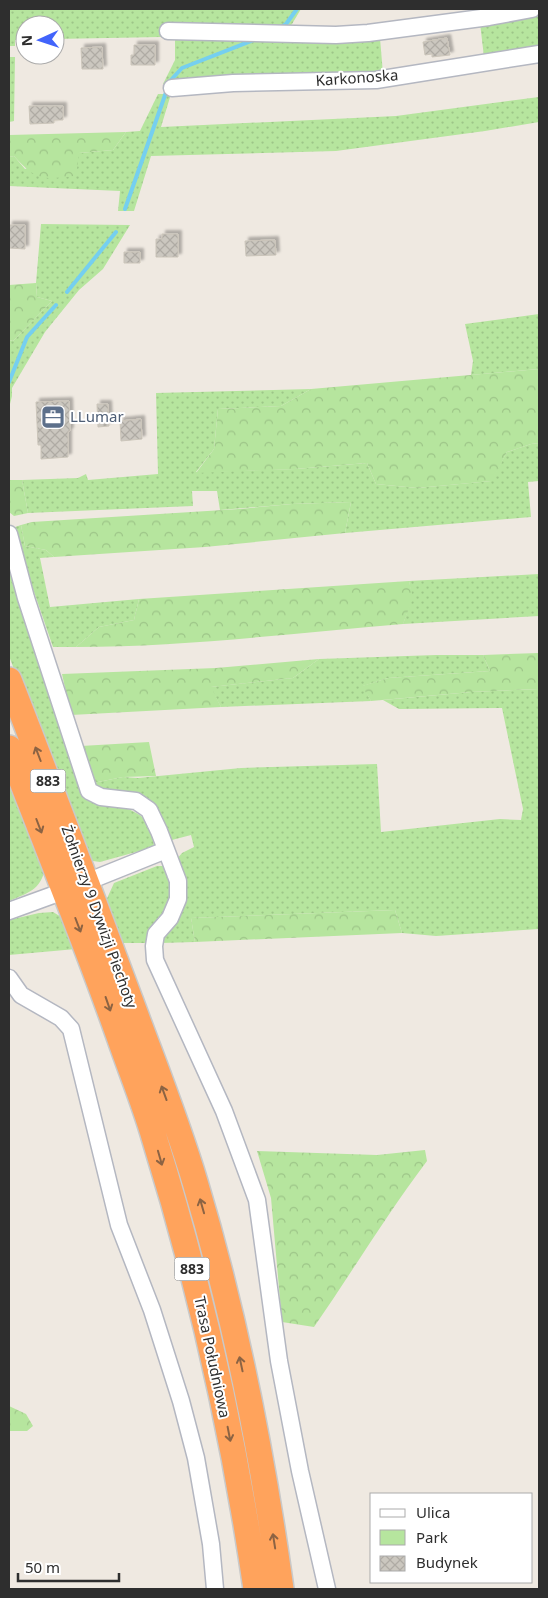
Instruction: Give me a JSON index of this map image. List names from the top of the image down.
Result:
{
  "streets": {
    "highway": ["883", "Żołnierzy 9 Dywizji Piechoty", "Trasa Południowa"],
    "street": ["Karkonoska"]
  },
  "crossings": [
    ["Żołnierzy 9 Dywizji Piechoty", "Trasa Południowa"]
  ],
  "places": {
    "office": ["LLumar"]
  },
  "legend": ["Ulica", "Park", "Budynek"],
  "scale_bar": "50 m",
  "north": "left"
}
